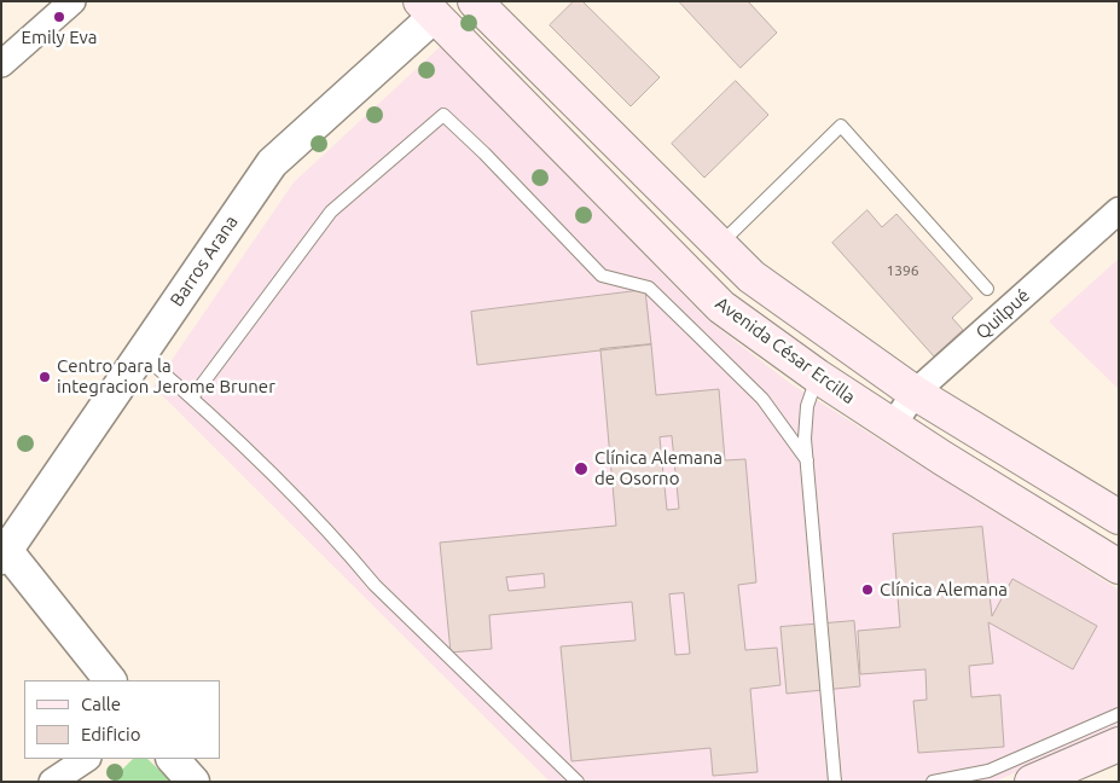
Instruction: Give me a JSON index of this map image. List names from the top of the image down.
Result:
{
  "streets": {
    "main road": ["Avenida César Ercilla"],
    "street": ["Barros Arana", "Quilpué"]
  },
  "crossings": [
    ["Barros Arana", "Avenida César Ercilla"],
    ["Quilpué", "Avenida César Ercilla"]
  ],
  "places": [
    "Emily Eva",
    "Centro para la integracion Jerome Bruner",
    "Clínica Alemana de Osorno",
    "Clínica Alemana"
  ],
  "house_numbers": ["1396"],
  "legend": ["Calle", "Edificio"]
}
